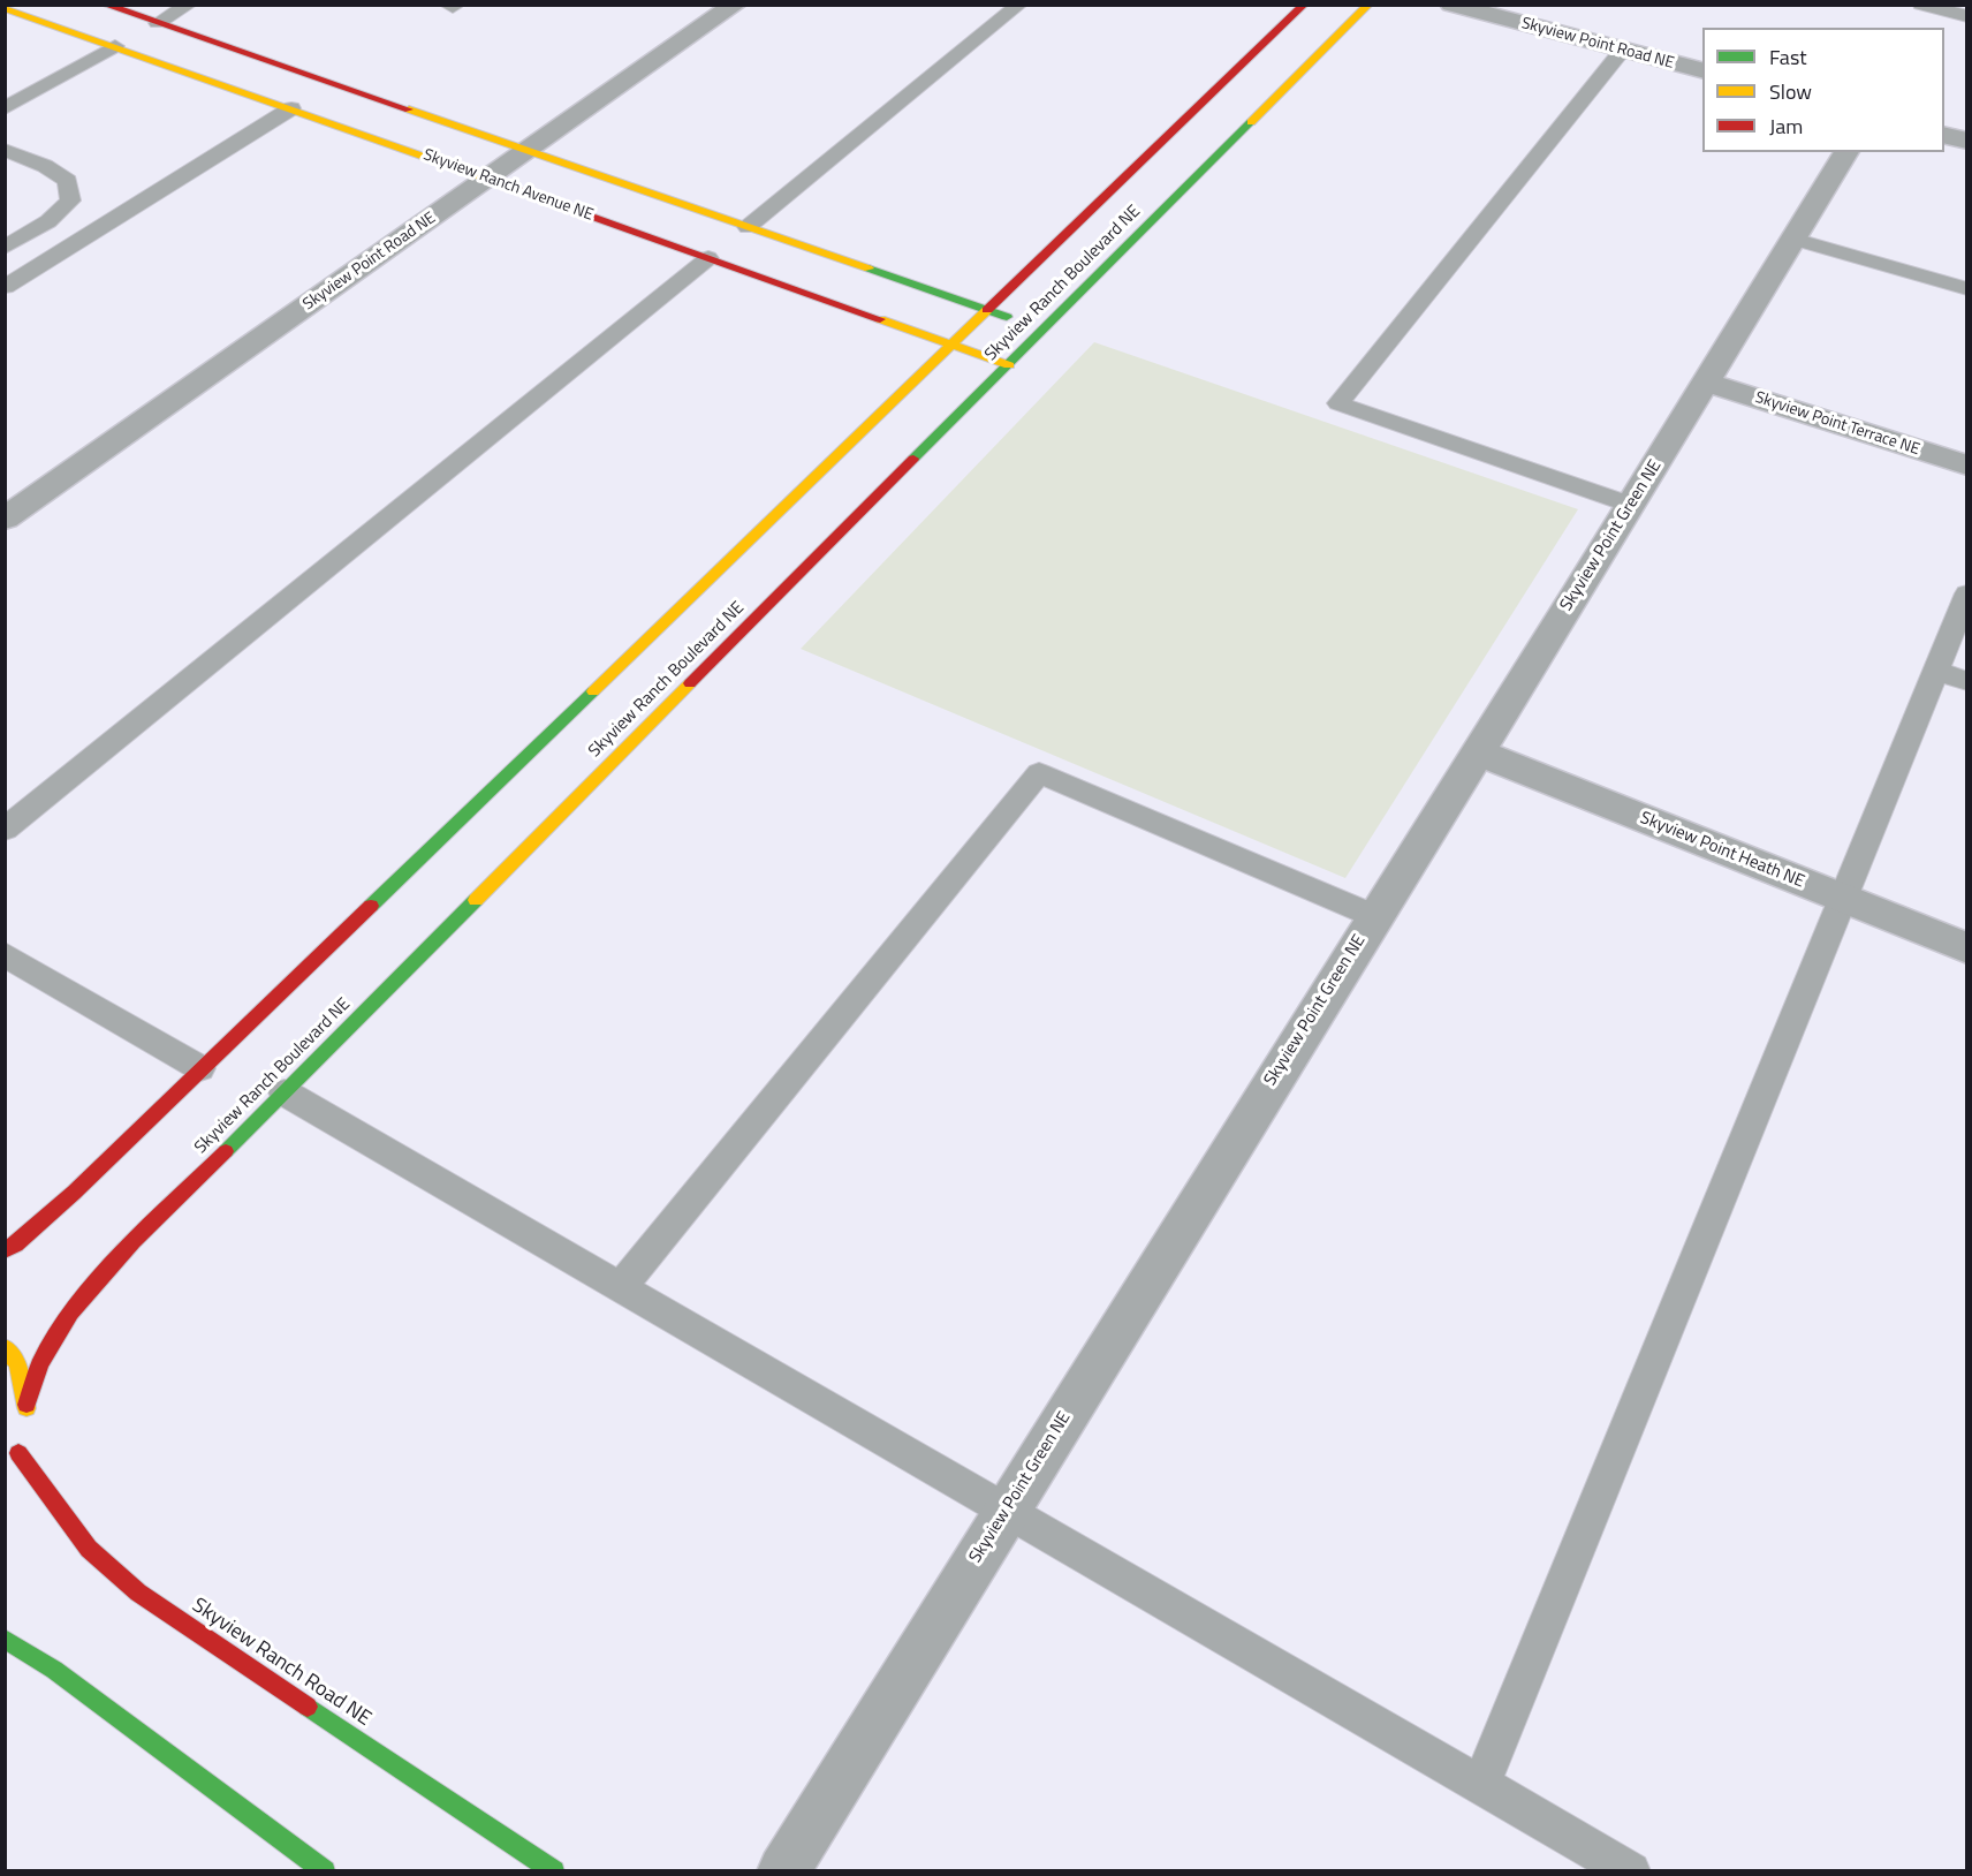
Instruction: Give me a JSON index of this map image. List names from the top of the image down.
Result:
{
  "streets": {
    "street": [
      "Skyview Point Road NE",
      "Skyview Ranch Avenue NE",
      "Skyview Ranch Boulevard NE",
      "Skyview Point Terrace NE",
      "Skyview Point Green NE",
      "Skyview Point Heath NE",
      "Skyview Ranch Road NE"
    ]
  },
  "crossings": [
    ["Skyview Point Road NE", "Skyview Ranch Avenue NE"],
    ["Skyview Ranch Avenue NE", "Skyview Ranch Boulevard NE"],
    ["Skyview Point Terrace NE", "Skyview Point Green NE"],
    ["Skyview Point Green NE", "Skyview Point Heath NE"]
  ],
  "legend": ["Fast", "Slow", "Jam"]
}
